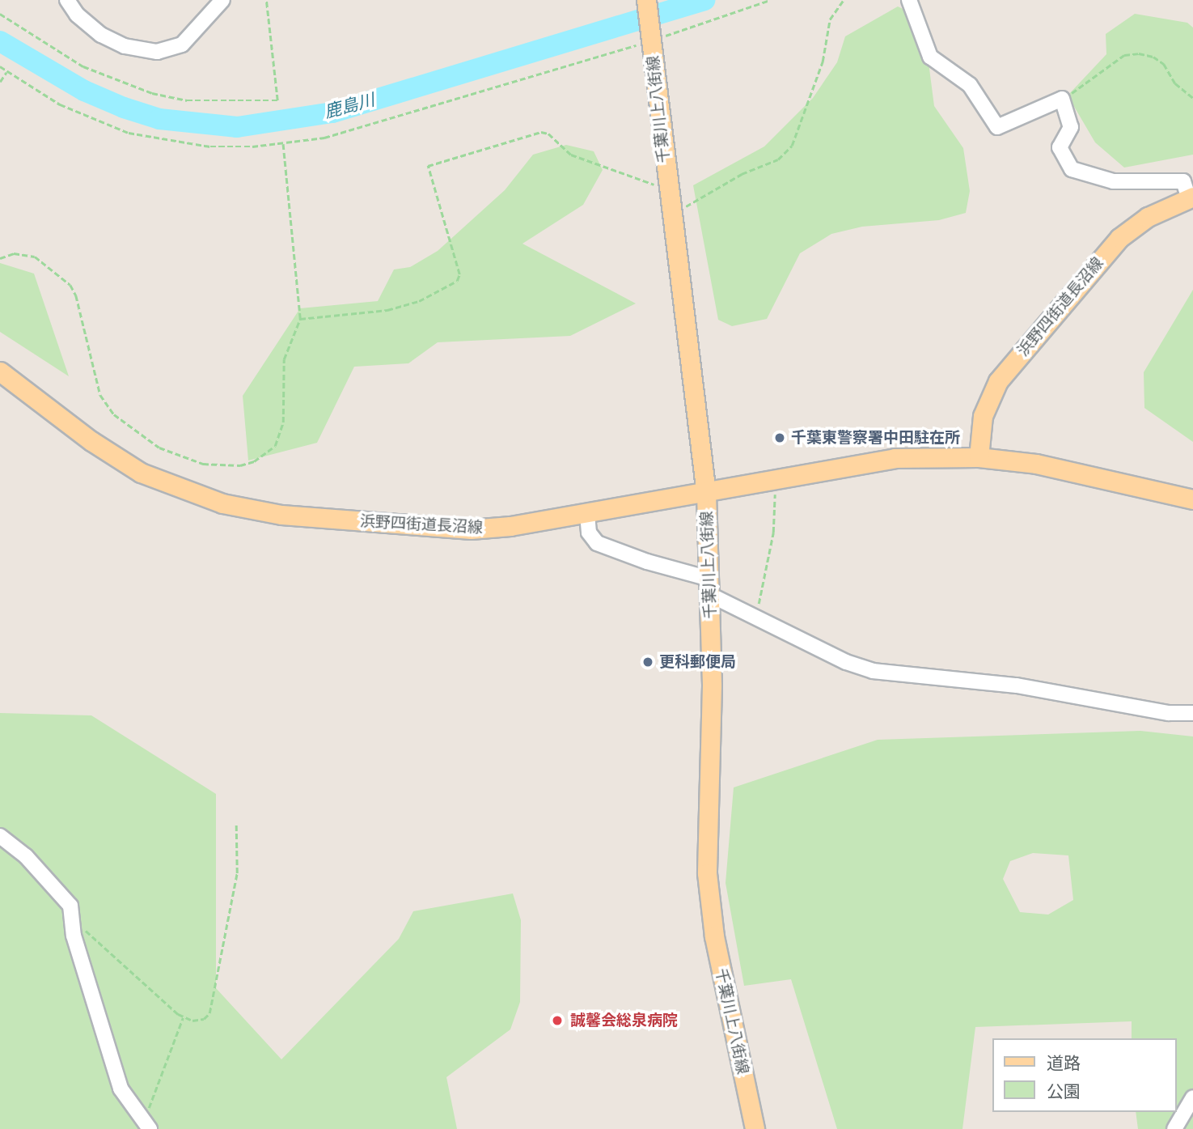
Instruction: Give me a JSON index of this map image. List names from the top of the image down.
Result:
{
  "streets": {
    "main road": ["千葉川上八街線", "浜野四街道長沼線"]
  },
  "crossings": [
    ["千葉川上八街線", "浜野四街道長沼線"]
  ],
  "water": ["鹿島川"],
  "places": ["千葉東警察署中田駐在所", "更科郵便局", "誠馨会総泉病院"],
  "legend": ["道路", "公園"]
}
